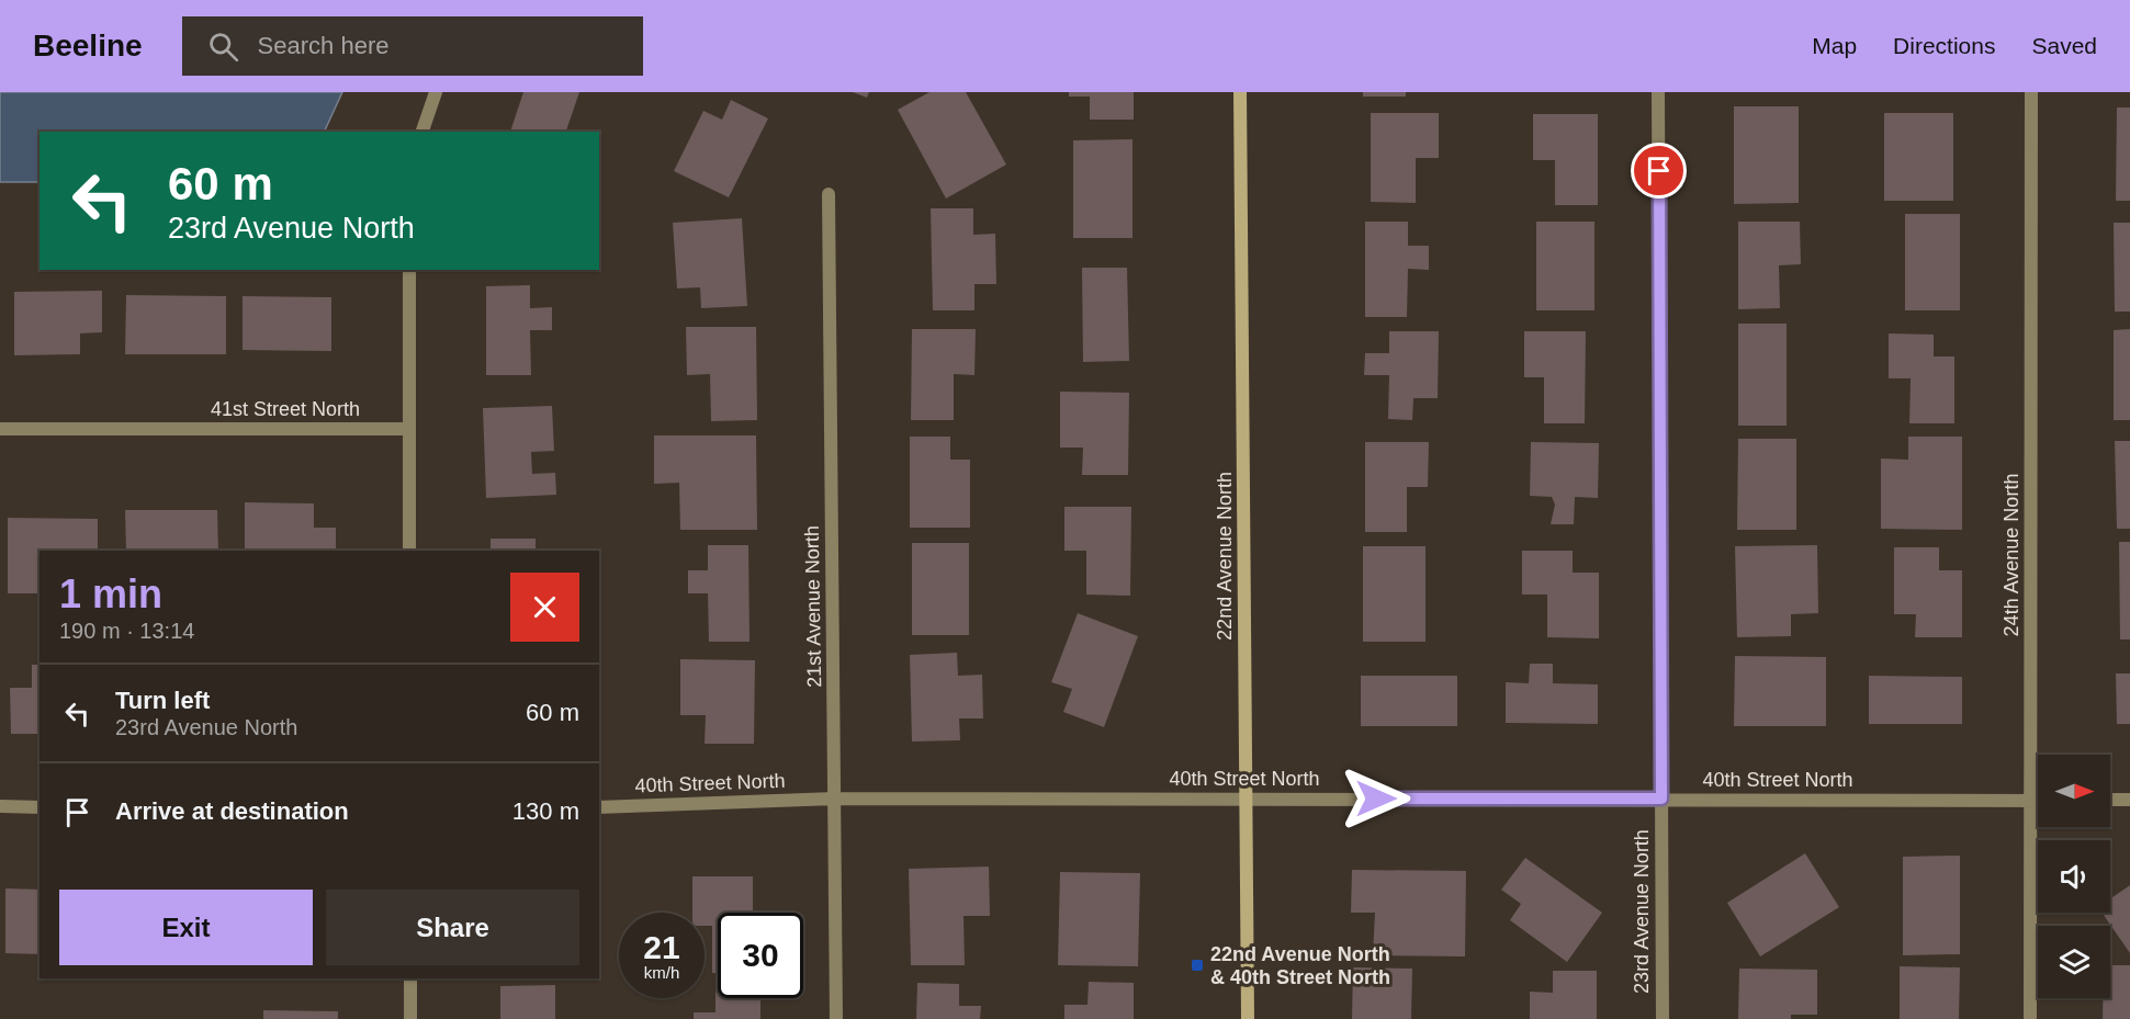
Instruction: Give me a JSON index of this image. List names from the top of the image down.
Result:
{
  "streets": {
    "main road": ["22nd Avenue North"],
    "street": [
      "41st Street North",
      "24th Avenue North",
      "21st Avenue North",
      "40th Street North",
      "23rd Avenue North"
    ]
  },
  "crossings": [
    ["24th Avenue North", "40th Street North"],
    ["22nd Avenue North", "40th Street North"],
    ["21st Avenue North", "40th Street North"],
    ["40th Street North", "23rd Avenue North"]
  ],
  "places": {
    "transit": ["22nd Avenue North & 40th Street North"]
  },
  "north": "right",
  "page": {
    "header": "Beeline",
    "search": "Search here",
    "nav": ["Map", "Directions", "Saved"],
    "turn": ["60 m", "23rd Avenue North"],
    "heading": ["1 min", "190 m · 13:14"],
    "list": [
      {
        "name": "Turn left",
        "note": "23rd Avenue North",
        "value": "60 m"
      },
      {
        "name": "Arrive at destination",
        "value": "130 m"
      }
    ],
    "buttons": ["Exit", "Share"],
    "speed": "21 km/h",
    "limit": "30"
  }
}
